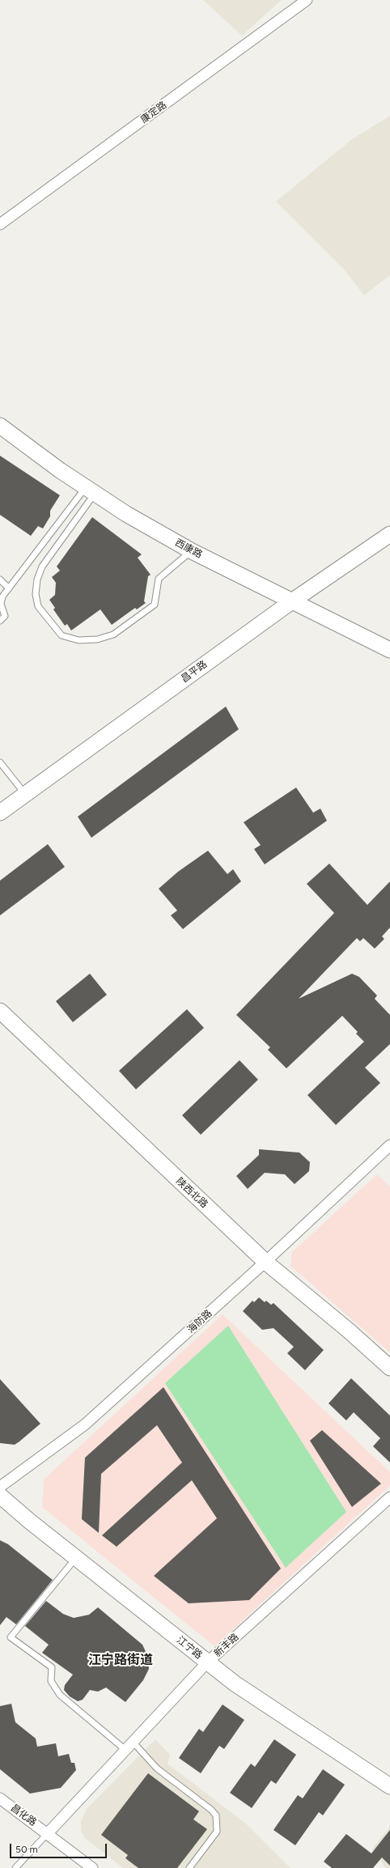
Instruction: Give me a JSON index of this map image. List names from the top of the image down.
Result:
{
  "streets": {
    "main road": [
      "西康路",
      "昌平路",
      "陕西北路",
      "江宁路"
    ],
    "street": [
      "康定路",
      "海防路",
      "新丰路",
      "昌化路"
    ]
  },
  "crossings": [
    ["西康路", "昌平路"],
    ["陕西北路", "海防路"],
    ["新丰路", "江宁路"],
    ["新丰路", "昌化路"]
  ],
  "districts": ["江宁路街道"],
  "scale_bar": "50 m"
}
